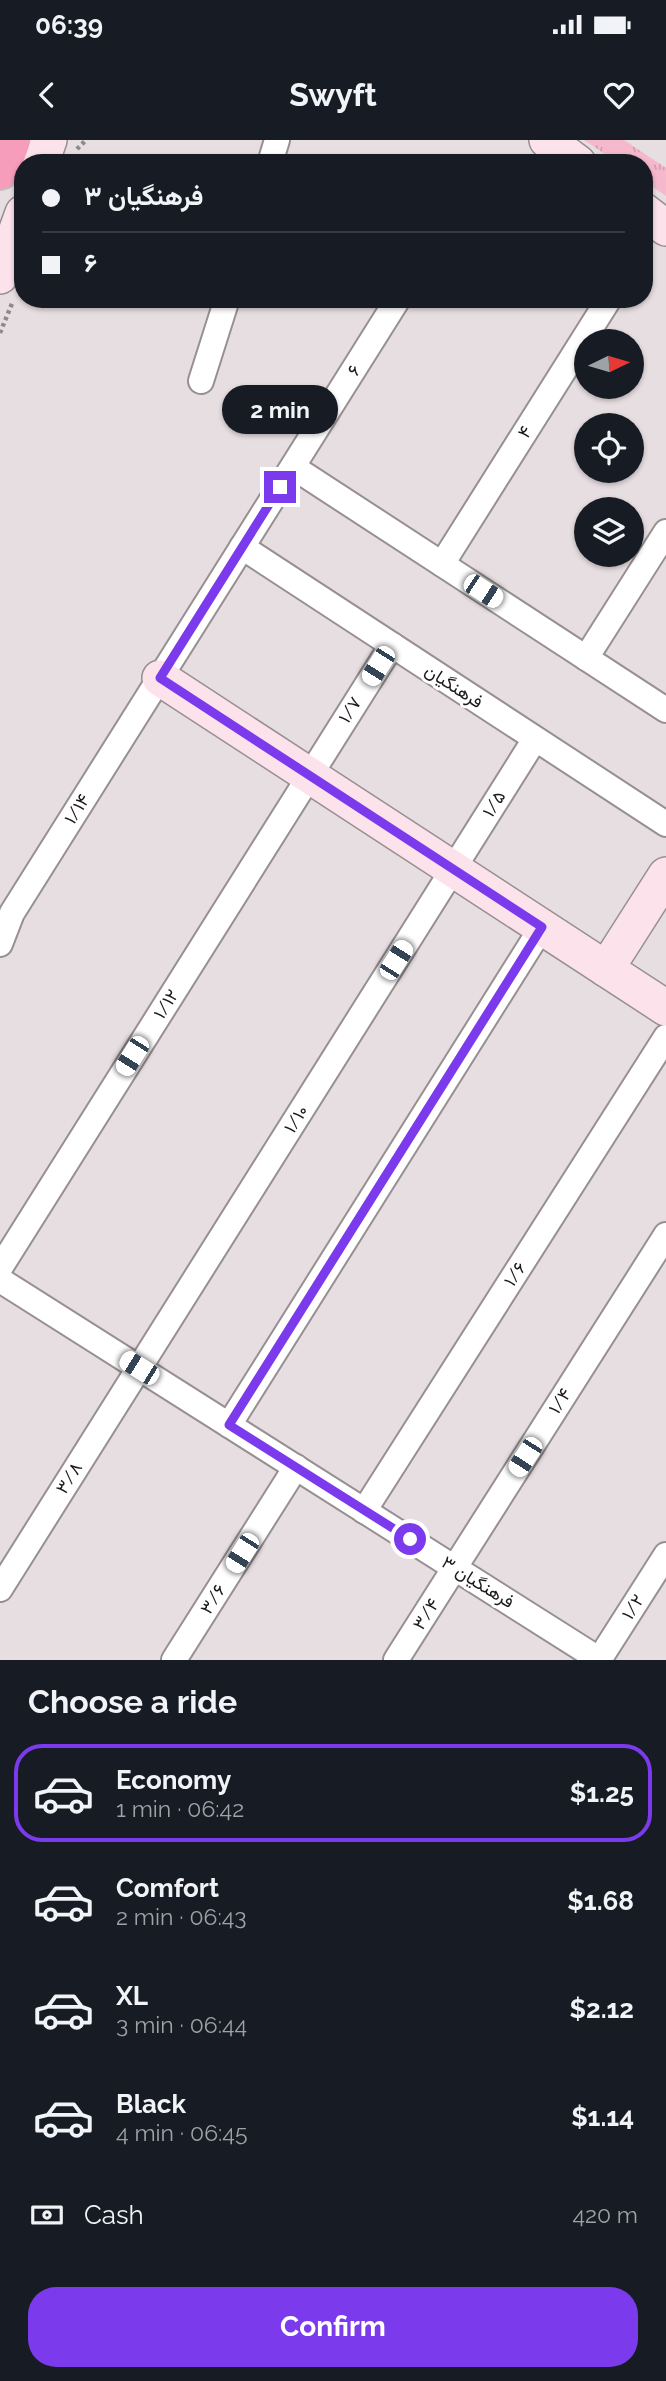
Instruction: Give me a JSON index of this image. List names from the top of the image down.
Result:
{
  "streets": {
    "street": [
      "۶",
      "۴",
      "فرهنگیان",
      "۱/۷",
      "۱/۵",
      "۱/۱۴",
      "۱/۱۲",
      "۱/۱۰",
      "۱/۶",
      "۱/۴",
      "۳/۸",
      "فرهنگیان ۳",
      "۳/۶",
      "۱/۲",
      "۳/۴"
    ]
  },
  "crossings": [
    ["۶", "فرهنگیان"],
    ["۶", "۱/۱۴"],
    ["فرهنگیان", "۱/۷"],
    ["فرهنگیان", "۱/۵"],
    ["فرهنگیان", "۱/۱۴"],
    ["۱/۷", "۱/۱۲"],
    ["۱/۵", "۱/۱۰"],
    ["۱/۱۰", "۳/۸"],
    ["۱/۱۰", "فرهنگیان ۳"],
    ["۱/۶", "فرهنگیان ۳"],
    ["۱/۴", "فرهنگیان ۳"],
    ["۱/۴", "۳/۴"],
    ["۳/۸", "فرهنگیان ۳"],
    ["فرهنگیان ۳", "۳/۶"],
    ["فرهنگیان ۳", "۱/۲"],
    ["فرهنگیان ۳", "۳/۴"]
  ],
  "north": "right",
  "page": {
    "status": "06:39",
    "header": "Swyft",
    "banner": ["فرهنگیان ۳", "۶"],
    "bubble": "2 min",
    "heading": "Choose a ride",
    "list": [
      {
        "name": "Economy",
        "note": "1 min · 06:42",
        "value": "$1.25"
      },
      {
        "name": "Comfort",
        "note": "2 min · 06:43",
        "value": "$1.68"
      },
      {
        "name": "XL",
        "note": "3 min · 06:44",
        "value": "$2.12"
      },
      {
        "name": "Black",
        "note": "4 min · 06:45",
        "value": "$1.14"
      }
    ],
    "pay": ["Cash", "420 m"],
    "buttons": "Confirm"
  }
}
